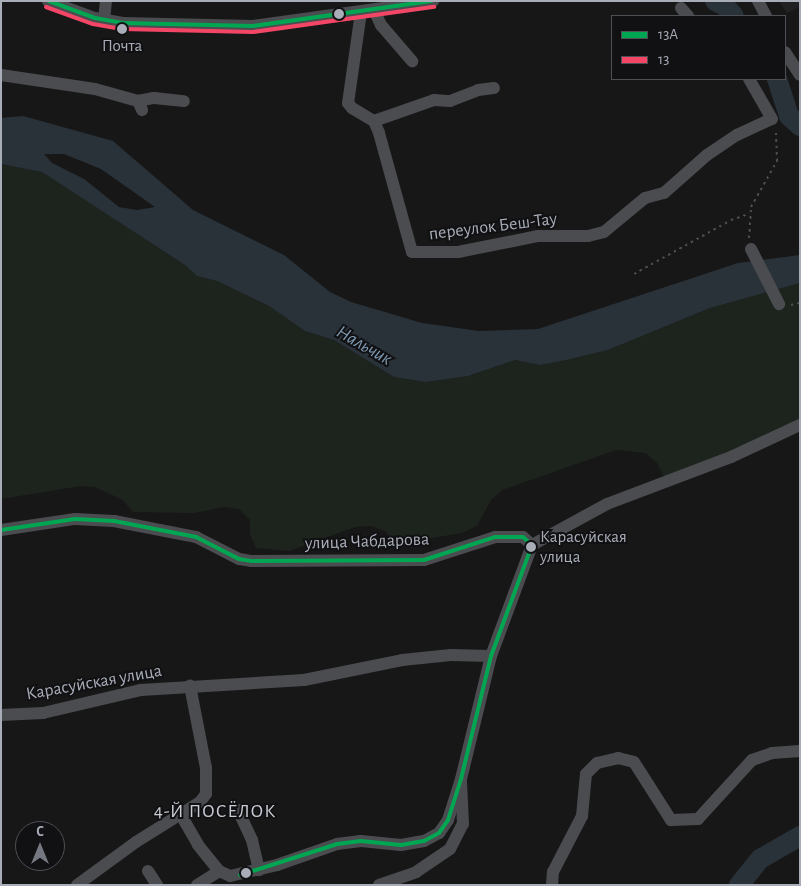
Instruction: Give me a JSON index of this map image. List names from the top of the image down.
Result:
{
  "streets": {
    "street": ["переулок Беш-Тау", "улица Чабдарова", "Карасуйская улица"]
  },
  "districts": ["4-Й ПОСЁЛОК"],
  "water": ["Нальчик"],
  "places": ["Почта", "Карасуйская улица"],
  "lines": ["transit line 13А", "transit line 13"],
  "legend": ["13А", "13"],
  "north": "top"
}
